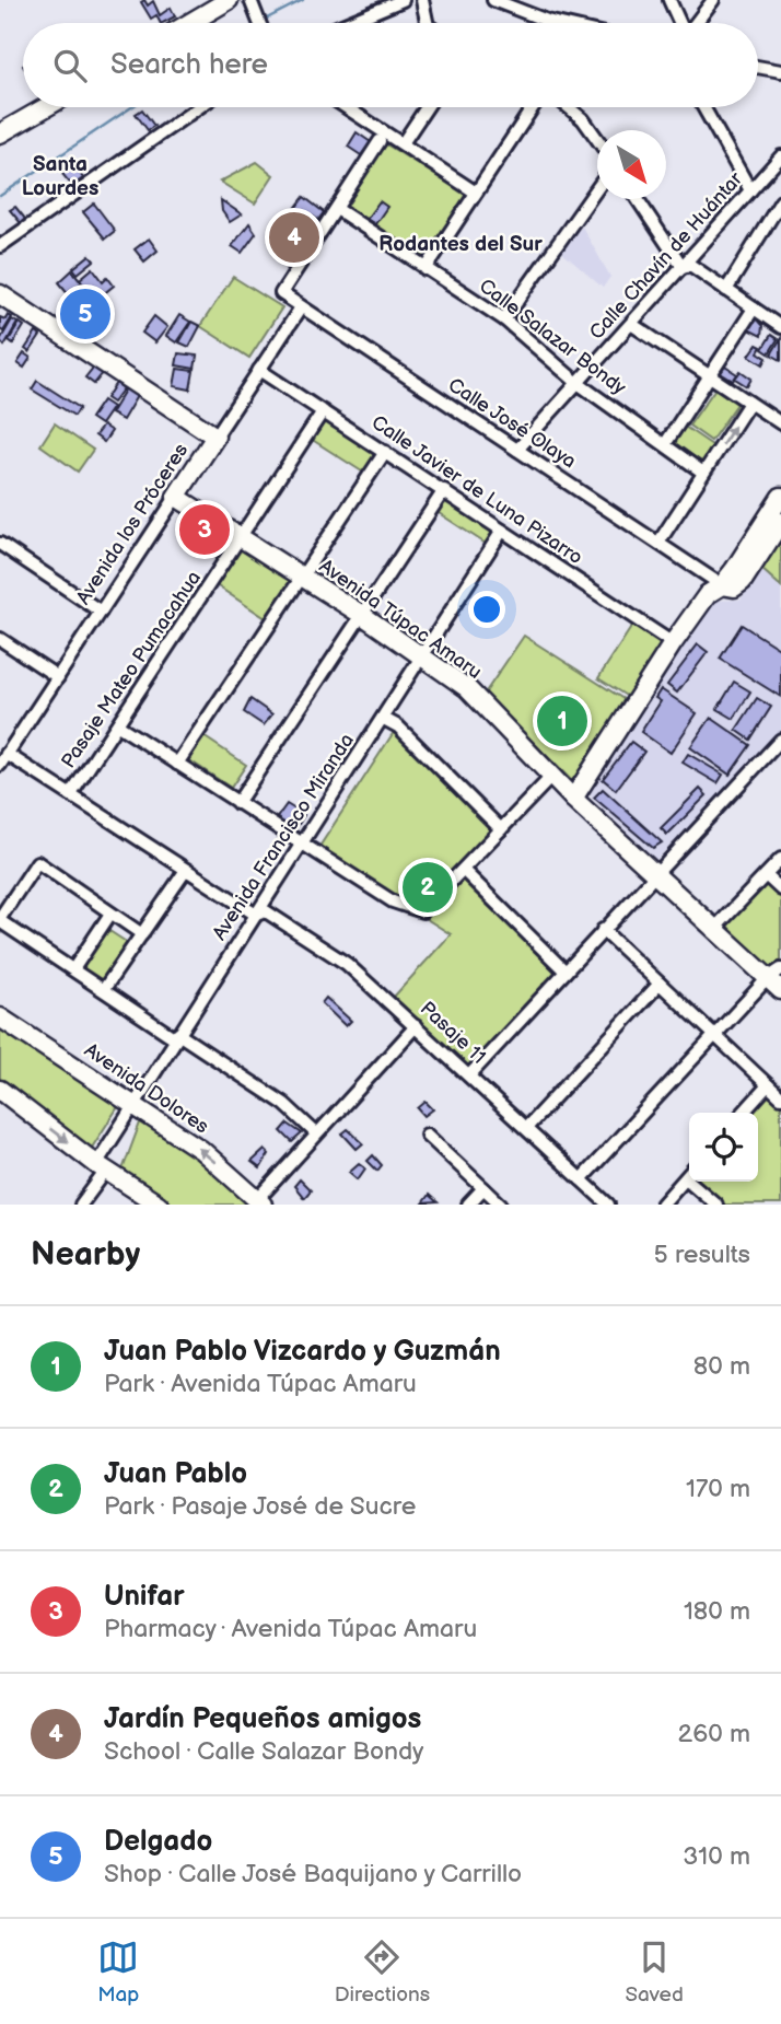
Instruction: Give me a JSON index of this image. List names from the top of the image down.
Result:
{
  "streets": {
    "street": [
      "Calle Chavín de Huántar",
      "Calle Salazar Bondy",
      "Calle José Olaya",
      "Calle Javier de Luna Pizarro",
      "Avenida los Próceres",
      "Avenida Túpac Amaru",
      "Pasaje Mateo Pumacahua",
      "Avenida Francisco Miranda",
      "Pasaje 11",
      "Avenida Dolores"
    ]
  },
  "crossings": [
    ["Calle Chavín de Huántar", "Calle Salazar Bondy"],
    ["Calle Chavín de Huántar", "Calle José Olaya"],
    ["Calle Salazar Bondy", "Calle José Olaya"],
    ["Calle José Olaya", "Avenida los Próceres"],
    ["Calle Javier de Luna Pizarro", "Avenida los Próceres"],
    ["Calle Javier de Luna Pizarro", "Pasaje Mateo Pumacahua"],
    ["Calle Javier de Luna Pizarro", "Avenida Francisco Miranda"],
    ["Avenida los Próceres", "Avenida Túpac Amaru"],
    ["Avenida Túpac Amaru", "Pasaje Mateo Pumacahua"],
    ["Avenida Túpac Amaru", "Avenida Francisco Miranda"],
    ["Avenida Francisco Miranda", "Pasaje 11"],
    ["Avenida Francisco Miranda", "Avenida Dolores"]
  ],
  "districts": ["Santa Lourdes", "Rodantes del Sur"],
  "north": "bottom right",
  "page": {
    "search": "Search here",
    "pins": [
      "4",
      "5",
      "3",
      "1",
      "2"
    ],
    "heading": ["Nearby", "5 results"],
    "list": [
      {
        "mark": "1",
        "name": "Juan Pablo Vizcardo y Guzmán",
        "note": "Park · Avenida Túpac Amaru",
        "value": "80 m"
      },
      {
        "mark": "2",
        "name": "Juan Pablo",
        "note": "Park · Pasaje José de Sucre",
        "value": "170 m"
      },
      {
        "mark": "3",
        "name": "Unifar",
        "note": "Pharmacy · Avenida Túpac Amaru",
        "value": "180 m"
      },
      {
        "mark": "4",
        "name": "Jardín Pequeños amigos",
        "note": "School · Calle Salazar Bondy",
        "value": "260 m"
      },
      {
        "mark": "5",
        "name": "Delgado",
        "note": "Shop · Calle José Baquijano y Carrillo",
        "value": "310 m"
      }
    ],
    "nav": ["Map", "Directions", "Saved"]
  }
}
